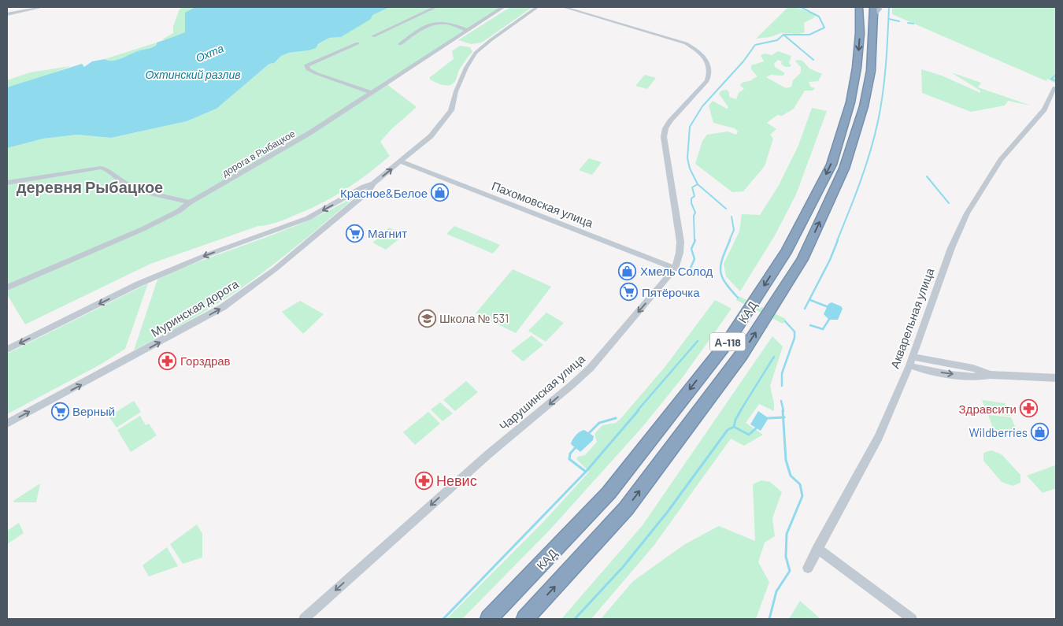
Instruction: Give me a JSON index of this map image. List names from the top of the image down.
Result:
{
  "streets": {
    "highway": ["КАД", "А-118"],
    "street": [
      "дорога в Рыбацкое",
      "Пахомовская улица",
      "Муринская дорога",
      "Акварельная улица",
      "Чарушинская улица"
    ]
  },
  "crossings": [
    ["Пахомовская улица", "Муринская дорога"],
    ["Пахомовская улица", "Чарушинская улица"]
  ],
  "one_way": ["Чарушинская улица"],
  "districts": ["деревня Рыбацкое"],
  "water": ["Охта", "Охтинский разлив"],
  "places": {
    "shop": ["Красное&Белое", "Хмель Солод", "Wildberries"],
    "supermarket": ["Магнит", "Пятёрочка", "Верный"],
    "school or university": ["Школа № 531"],
    "pharmacy": ["Горздрав", "Здравсити", "Невис"]
  }
}
